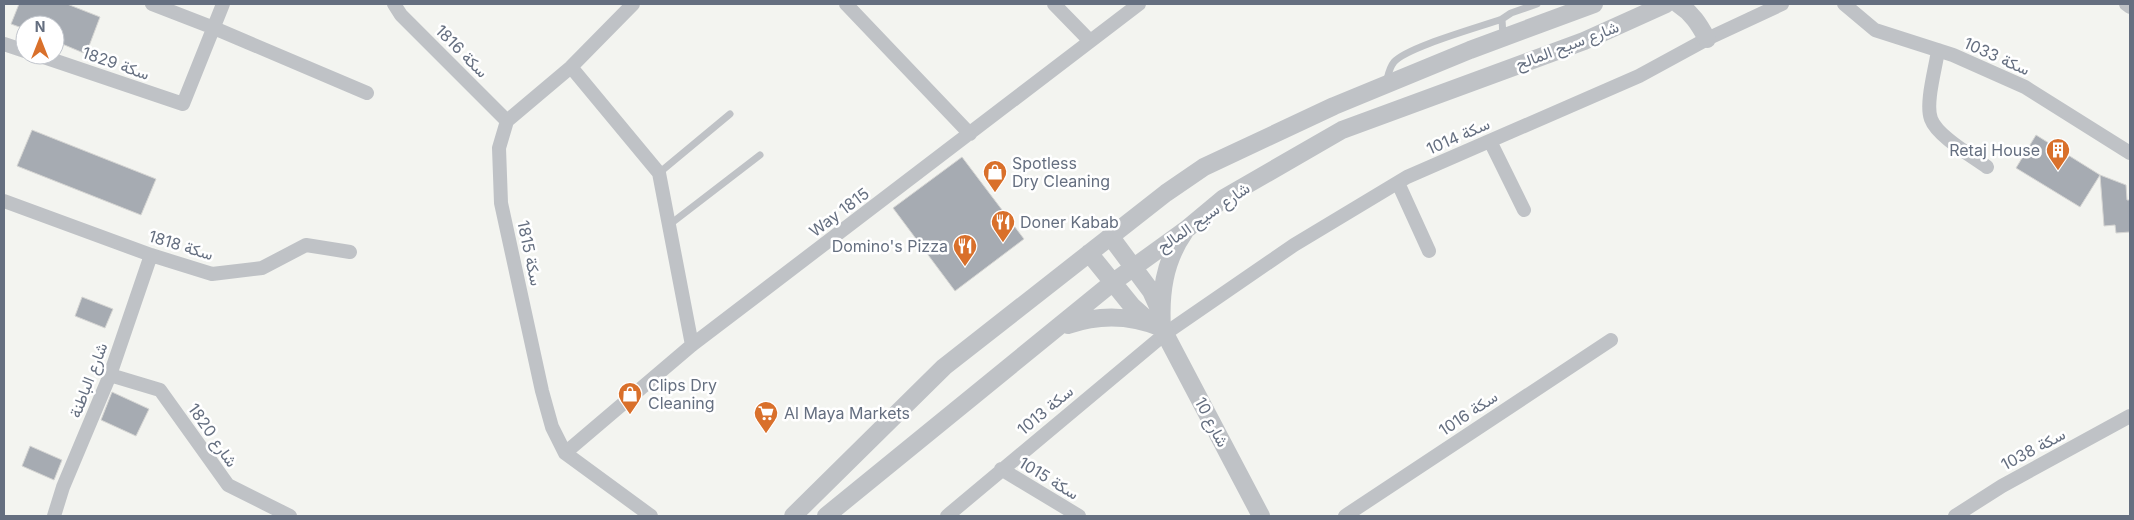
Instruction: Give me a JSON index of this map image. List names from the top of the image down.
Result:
{
  "streets": {
    "street": [
      "شارع سيح المالح",
      "سكة 1816",
      "سكة 1033",
      "سكة 1829",
      "سكة 1014",
      "Way 1815",
      "سكة 1818",
      "سكة 1815",
      "شارع الباطنة",
      "سكة 1013",
      "سكة 1016",
      "شارع 10",
      "1820 شارع",
      "سكة 1038",
      "سكة 1015"
    ]
  },
  "crossings": [
    ["شارع سيح المالح", "شارع 10"],
    ["سكة 1816", "سكة 1815"],
    ["سكة 1014", "سكة 1013"],
    ["سكة 1014", "شارع 10"],
    ["Way 1815", "سكة 1815"],
    ["سكة 1818", "شارع الباطنة"],
    ["شارع الباطنة", "1820 شارع"],
    ["سكة 1013", "شارع 10"],
    ["سكة 1013", "سكة 1015"]
  ],
  "places": {
    "building": ["Retaj House"],
    "shop": ["Spotless Dry Cleaning", "Clips Dry Cleaning"],
    "restaurant": ["Doner Kabab", "Domino's Pizza"],
    "supermarket": ["Al Maya Markets"]
  },
  "north": "top"
}
